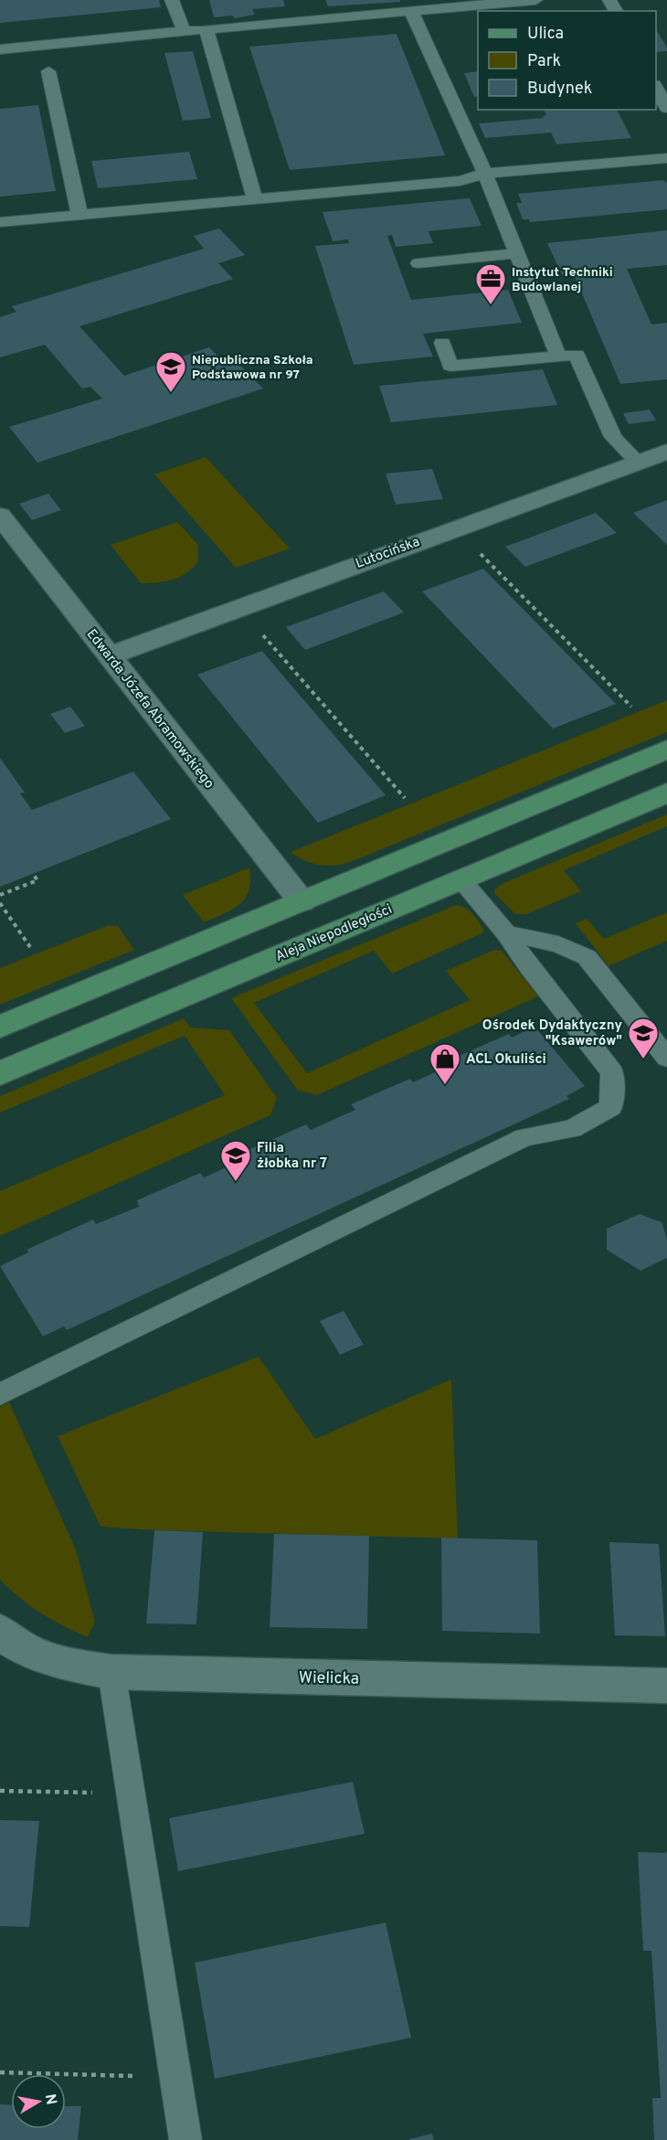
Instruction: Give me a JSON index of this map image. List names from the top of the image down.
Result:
{
  "streets": {
    "main road": ["Aleja Niepodległości"],
    "street": ["Lutocińska", "Edwarda Józefa Abramowskiego", "Wielicka"]
  },
  "crossings": [
    ["Lutocińska", "Edwarda Józefa Abramowskiego"]
  ],
  "places": {
    "office": ["Instytut Techniki Budowlanej"],
    "school or university": ["Niepubliczna Szkoła Podstawowa nr 97", "Ośrodek Dydaktyczny \"Ksawerów\"", "Filia żłobka nr 7"],
    "shop": ["ACL Okuliści"]
  },
  "legend": ["Ulica", "Park", "Budynek"],
  "north": "right"
}
